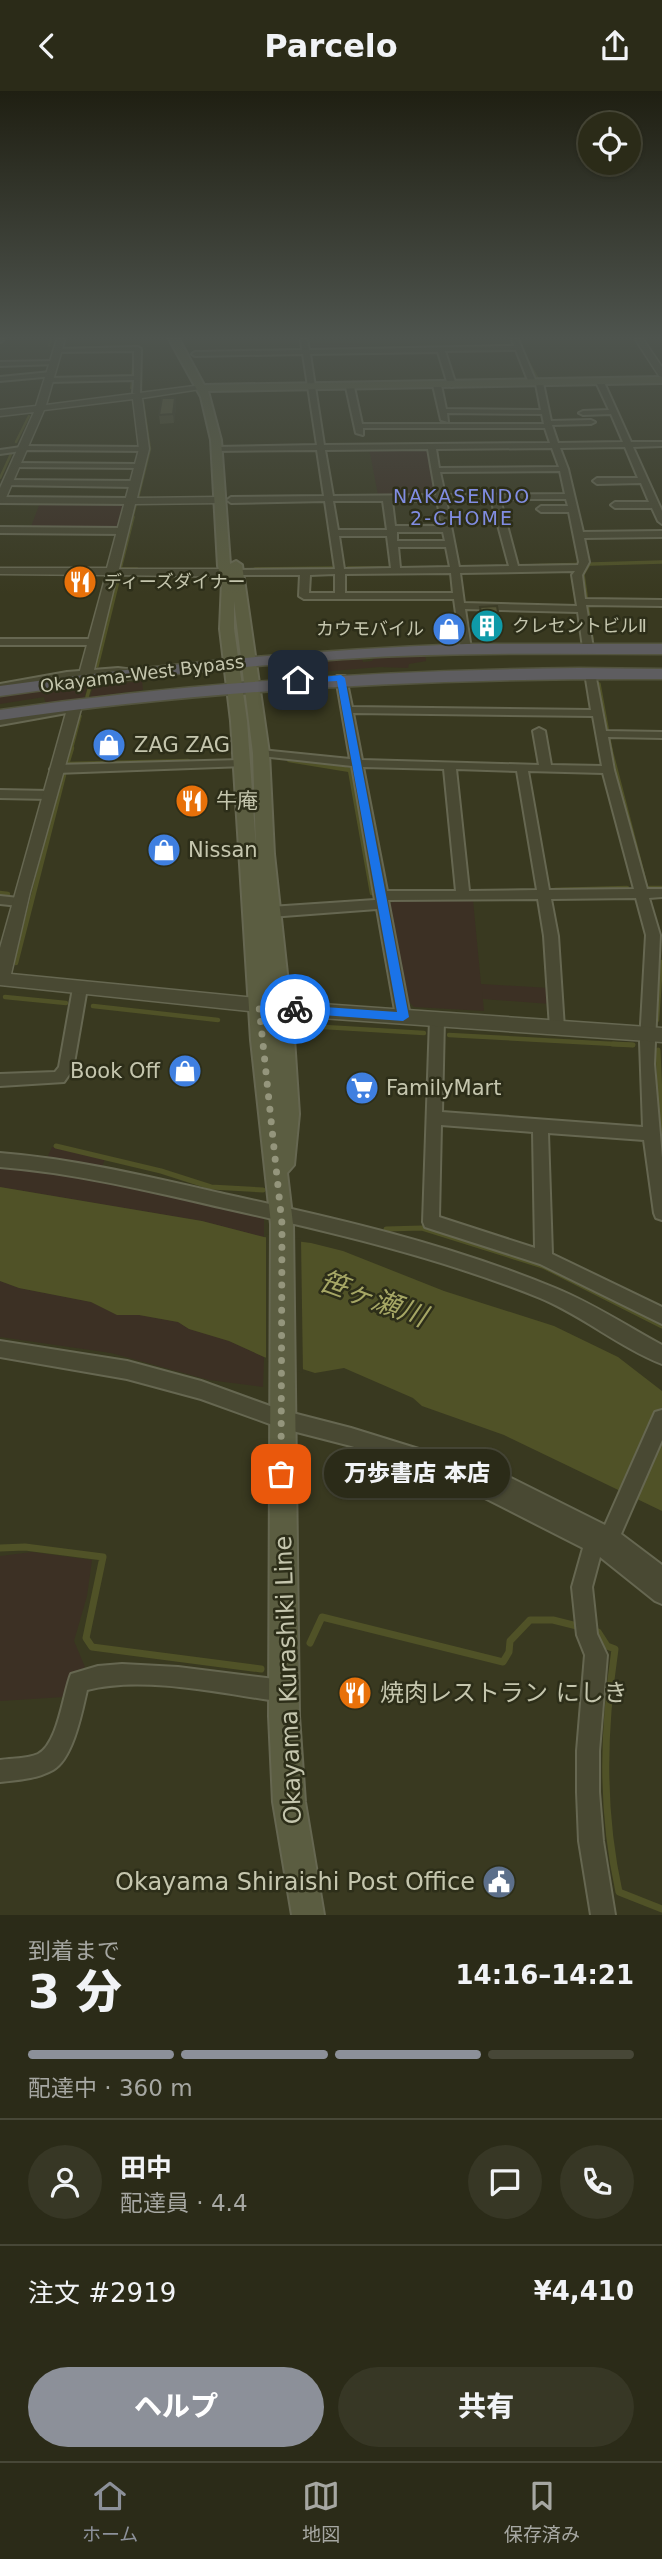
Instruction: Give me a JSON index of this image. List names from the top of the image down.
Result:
{
  "streets": {
    "highway": ["Okayama-West Bypass"],
    "main road": ["Okayama Kurashiki Line"]
  },
  "crossings": [
    ["Okayama-West Bypass", "Okayama Kurashiki Line"]
  ],
  "districts": ["NAKASENDO 2-CHOME"],
  "water": ["笹ヶ瀬川"],
  "places": {
    "restaurant": ["ディーズダイナー", "牛庵", "焼肉レストラン にしき"],
    "building": ["クレセントビルⅡ"],
    "shop": [
      "カウモバイル",
      "ZAG ZAG",
      "Nissan",
      "Book Off"
    ],
    "supermarket": ["FamilyMart"],
    "other": ["万歩書店 本店"],
    "public building": ["Okayama Shiraishi Post Office"]
  },
  "page": {
    "header": "Parcelo",
    "bubble": "万歩書店 本店",
    "heading": ["3 分", "到着まで", "14:16–14:21"],
    "panel": [
      "田中",
      "配達員 · 4.4",
      "注文 #2919",
      "¥4,410"
    ],
    "bar": "配達中 · 360 m",
    "buttons": ["ヘルプ", "共有"],
    "tabs": ["ホーム", "地図", "保存済み"]
  }
}
